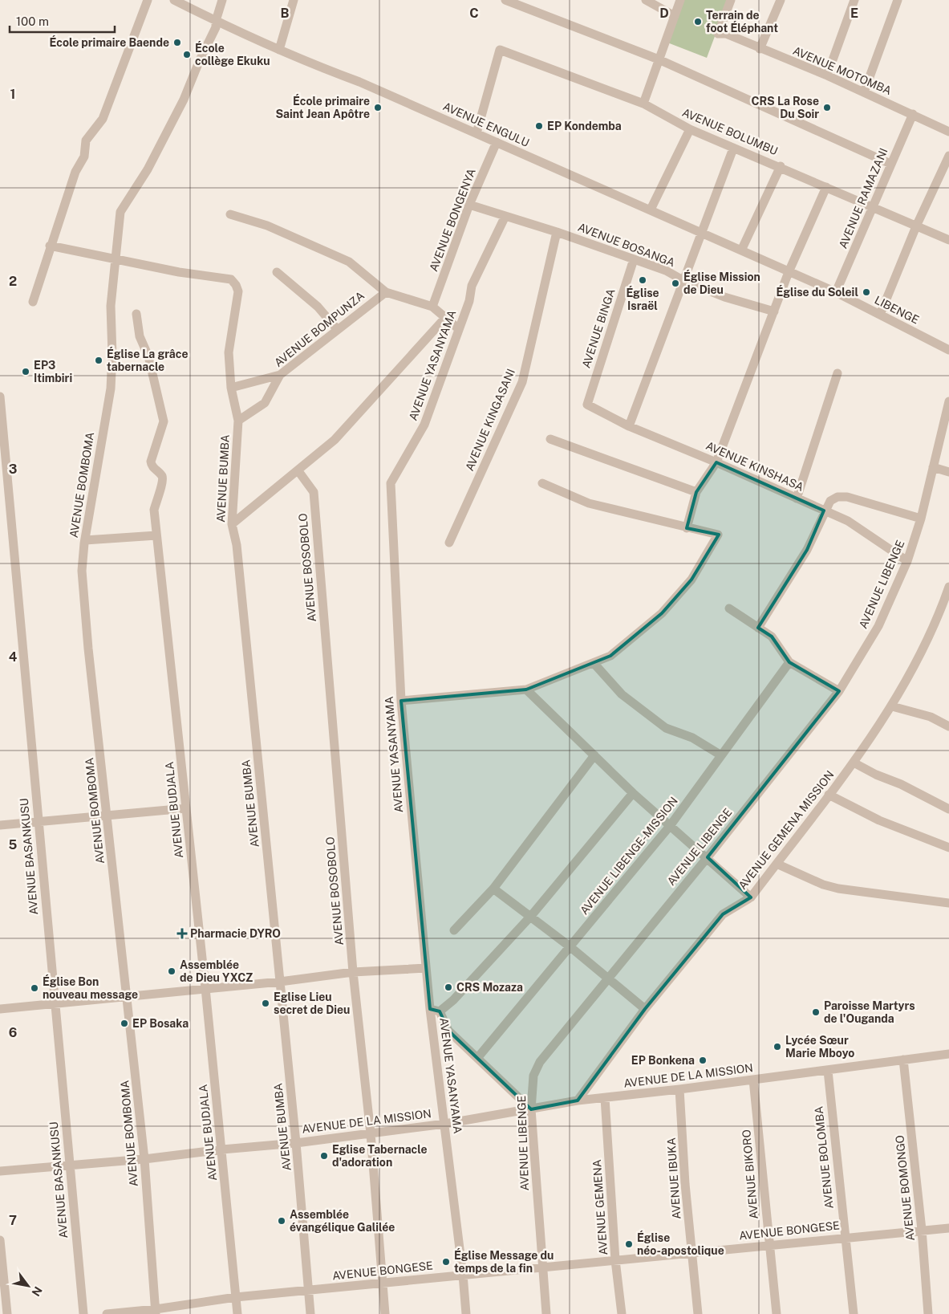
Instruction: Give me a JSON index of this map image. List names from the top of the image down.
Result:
{
  "streets": {
    "street": [
      "AVENUE MOTOMBA",
      "AVENUE ENGULU",
      "AVENUE BOLUMBU",
      "AVENUE RAMAZANI",
      "AVENUE BONGENYA",
      "AVENUE BOSANGA",
      "LIBENGE",
      "AVENUE BINGA",
      "AVENUE BOMPUNZA",
      "AVENUE YASANYAMA",
      "AVENUE KINGASANI",
      "AVENUE KINSHASA",
      "AVENUE BUMBA",
      "AVENUE BOMBOMA",
      "AVENUE BOSOBOLO",
      "AVENUE LIBENGE",
      "AVENUE BUDJALA",
      "AVENUE GEMENA MISSION",
      "AVENUE LIBENGE-MISSION",
      "AVENUE BASANKUSU",
      "AVENUE DE LA MISSION",
      "AVENUE BOLOMBA",
      "AVENUE BIKORO",
      "AVENUE IBUKA",
      "AVENUE BOMONGO",
      "AVENUE GEMENA",
      "AVENUE BONGESE"
    ]
  },
  "crossings": [
    ["AVENUE MOTOMBA", "AVENUE RAMAZANI"],
    ["AVENUE ENGULU", "AVENUE BOLUMBU"],
    ["AVENUE ENGULU", "AVENUE BONGENYA"],
    ["AVENUE ENGULU", "LIBENGE"],
    ["AVENUE ENGULU", "AVENUE BOMBOMA"],
    ["AVENUE BOLUMBU", "AVENUE RAMAZANI"],
    ["AVENUE RAMAZANI", "LIBENGE"],
    ["AVENUE BONGENYA", "AVENUE BOSANGA"],
    ["AVENUE BOSANGA", "AVENUE BINGA"],
    ["AVENUE BOSANGA", "AVENUE YASANYAMA"],
    ["AVENUE BOSANGA", "AVENUE KINGASANI"],
    ["AVENUE BINGA", "AVENUE KINSHASA"],
    ["AVENUE BOMPUNZA", "AVENUE BUMBA"],
    ["AVENUE YASANYAMA", "AVENUE DE LA MISSION"],
    ["AVENUE YASANYAMA", "AVENUE BONGESE"],
    ["AVENUE KINSHASA", "AVENUE LIBENGE"],
    ["AVENUE BUMBA", "AVENUE BOMBOMA"],
    ["AVENUE BUMBA", "AVENUE DE LA MISSION"],
    ["AVENUE BUMBA", "AVENUE BONGESE"],
    ["AVENUE BOMBOMA", "AVENUE DE LA MISSION"],
    ["AVENUE BOMBOMA", "AVENUE BONGESE"],
    ["AVENUE BOSOBOLO", "AVENUE DE LA MISSION"],
    ["AVENUE BOSOBOLO", "AVENUE BONGESE"],
    ["AVENUE LIBENGE", "AVENUE DE LA MISSION"],
    ["AVENUE LIBENGE", "AVENUE BONGESE"],
    ["AVENUE BUDJALA", "AVENUE DE LA MISSION"],
    ["AVENUE BUDJALA", "AVENUE BONGESE"],
    ["AVENUE GEMENA MISSION", "AVENUE DE LA MISSION"],
    ["AVENUE BASANKUSU", "AVENUE DE LA MISSION"],
    ["AVENUE DE LA MISSION", "AVENUE BOLOMBA"],
    ["AVENUE DE LA MISSION", "AVENUE BIKORO"],
    ["AVENUE DE LA MISSION", "AVENUE IBUKA"],
    ["AVENUE DE LA MISSION", "AVENUE BOMONGO"],
    ["AVENUE DE LA MISSION", "AVENUE GEMENA"],
    ["AVENUE BOLOMBA", "AVENUE BONGESE"],
    ["AVENUE BIKORO", "AVENUE BONGESE"],
    ["AVENUE IBUKA", "AVENUE BONGESE"],
    ["AVENUE BOMONGO", "AVENUE BONGESE"],
    ["AVENUE GEMENA", "AVENUE BONGESE"]
  ],
  "places": {
    "other": [
      "Terrain de foot Éléphant",
      "École primaire Baende",
      "École collège Ekuku",
      "École primaire Saint Jean Apôtre",
      "CRS La Rose Du Soir",
      "EP Kondemba",
      "Église Israël",
      "Église Mission de Dieu",
      "Église du Soleil",
      "Église La grâce tabernacle",
      "EP3 Itimbiri",
      "Assemblée de Dieu YXCZ",
      "CRS Mozaza",
      "Église Bon nouveau message",
      "Eglise Lieu secret de Dieu",
      "Paroisse Martyrs de l'Ouganda",
      "EP Bosaka",
      "Lycée Sœur Marie Mboyo",
      "EP Bonkena",
      "Eglise Tabernacle d'adoration",
      "Assemblée évangélique Galilée",
      "Église néo-apostolique",
      "Église Message du temps de la fin"
    ],
    "health": ["Pharmacie DYRO"]
  },
  "scale_bar": "100 m",
  "north": "bottom right",
  "grid": {
    "columns": [
      "B",
      "C",
      "D",
      "E"
    ],
    "rows": [
      "1",
      "2",
      "3",
      "4",
      "5",
      "6",
      "7"
    ]
  }
}
